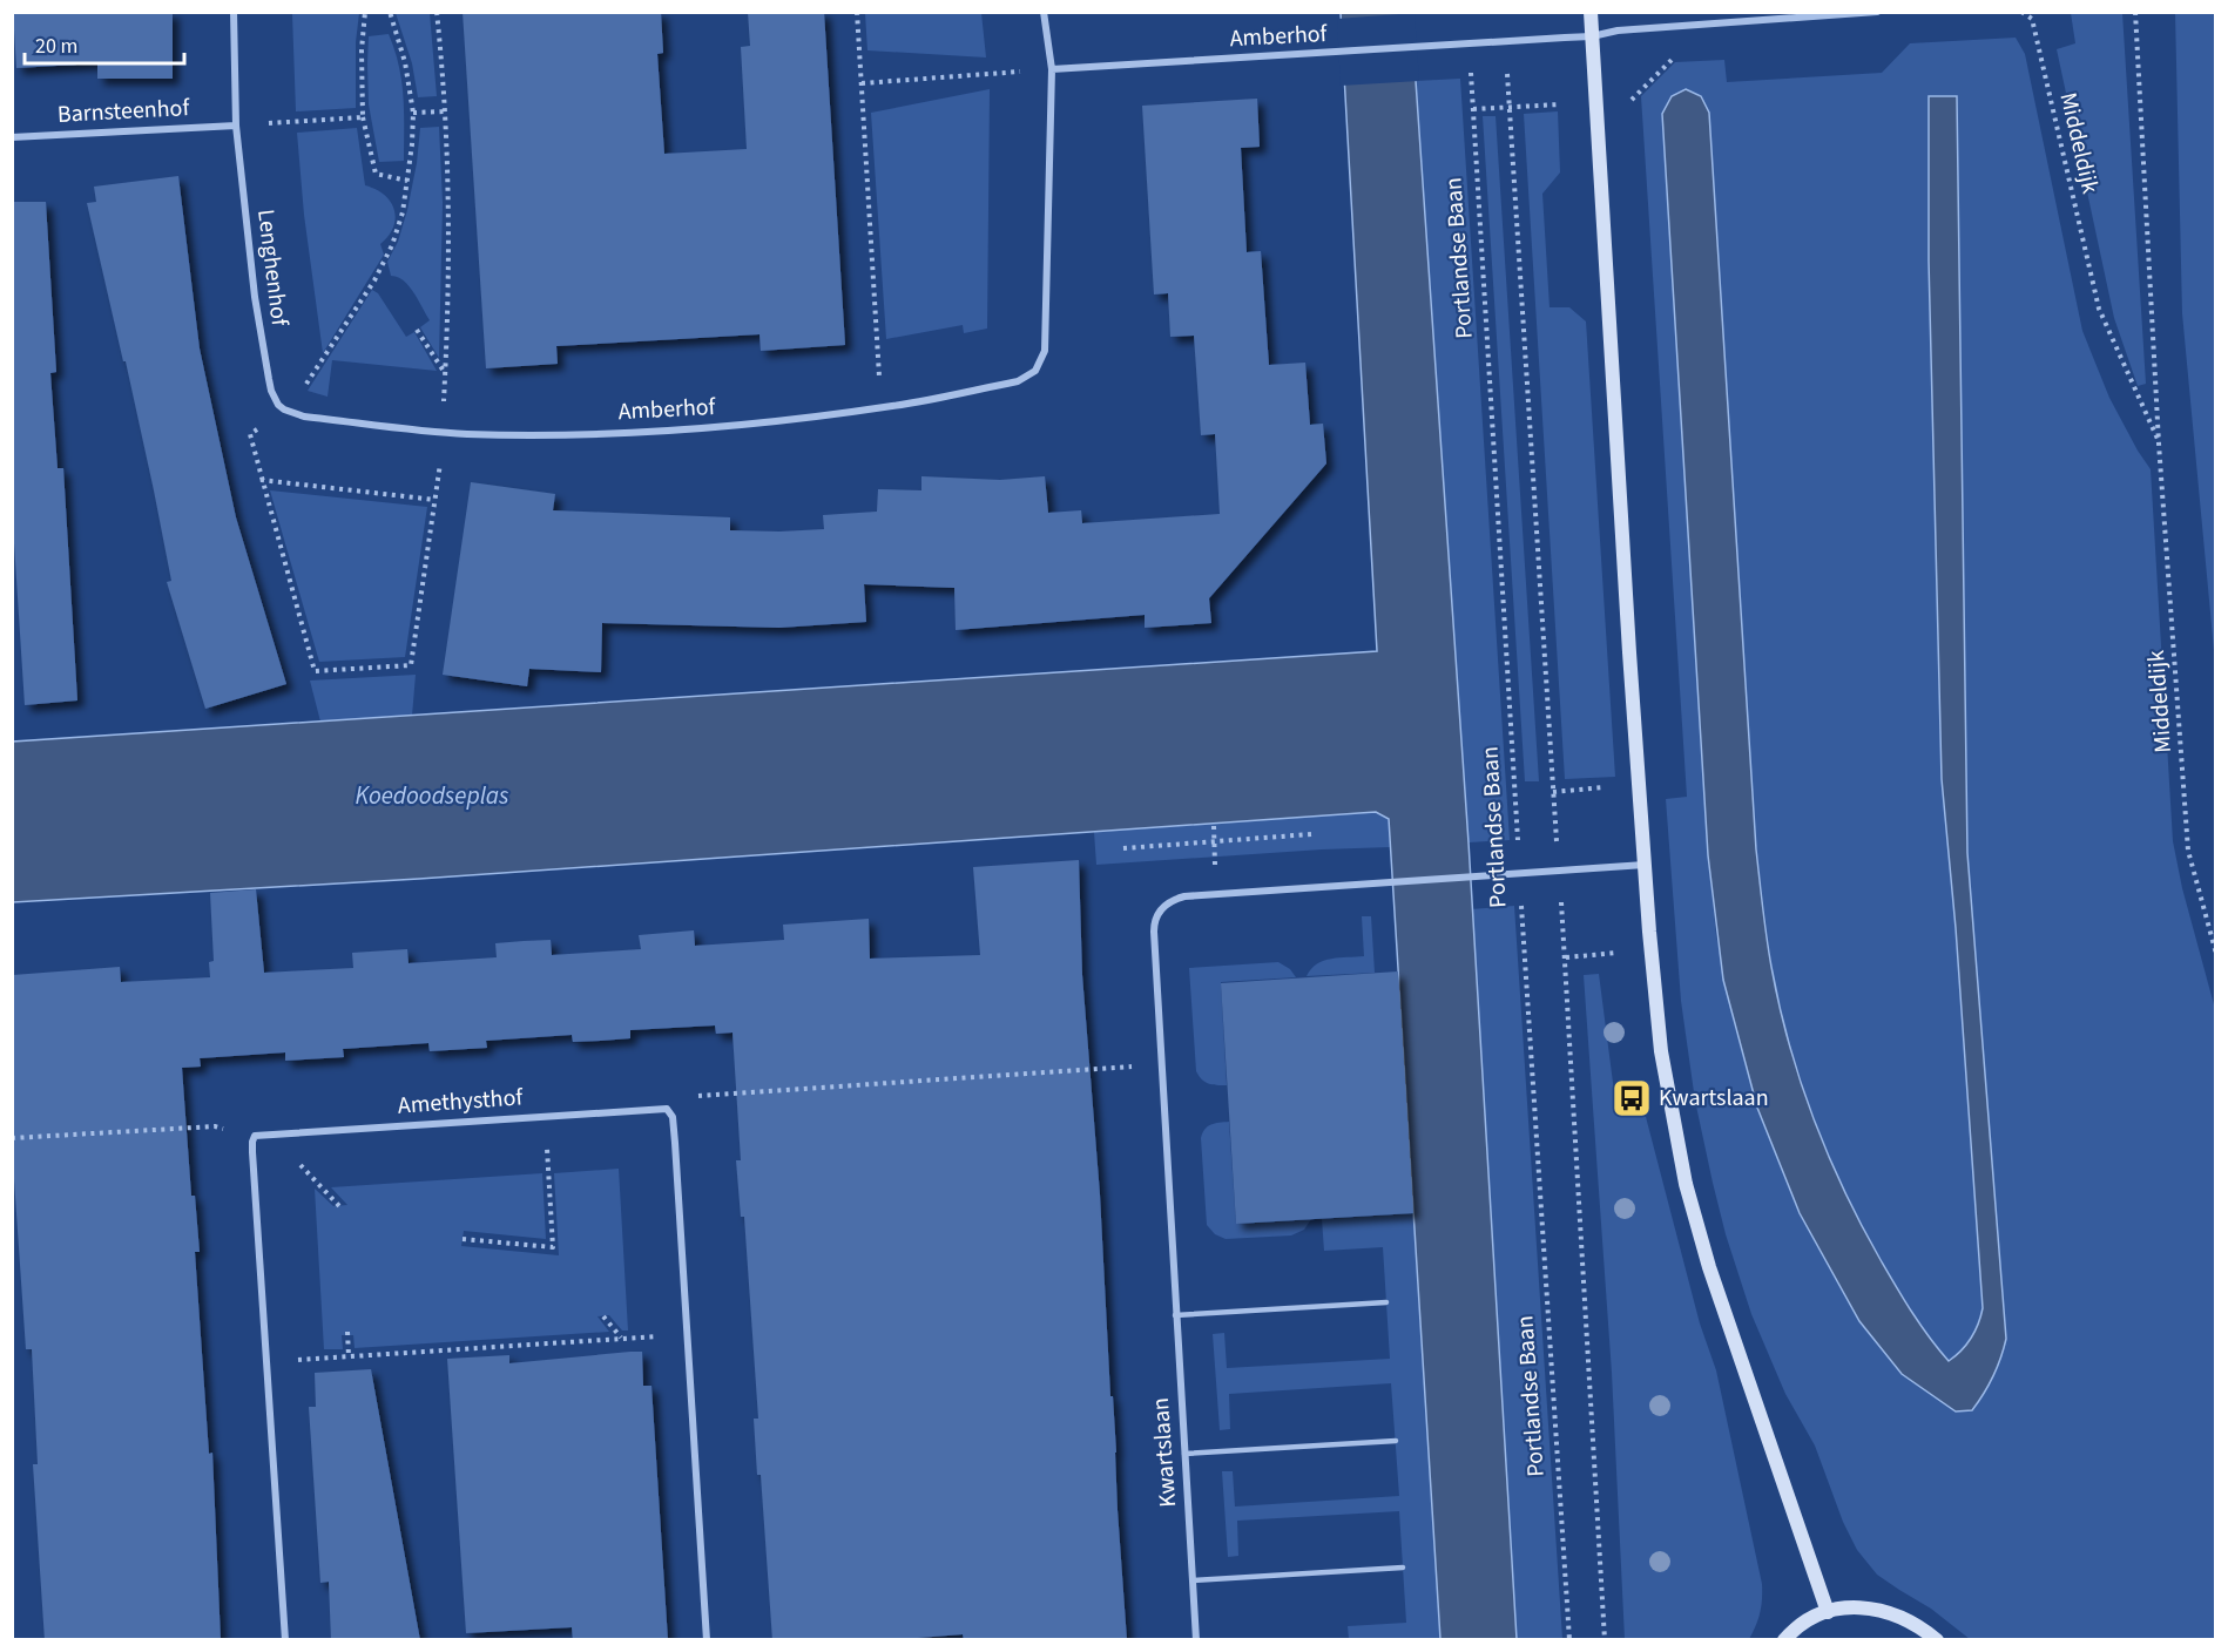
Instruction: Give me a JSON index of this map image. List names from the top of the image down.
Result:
{
  "streets": {
    "street": [
      "Amberhof",
      "Barnsteenhof",
      "Lenghenhof",
      "Amethysthof",
      "Kwartslaan"
    ],
    "path": ["Middeldijk", "Portlandse Baan"]
  },
  "crossings": [
    ["Amberhof", "Portlandse Baan"],
    ["Amberhof", "Lenghenhof"],
    ["Barnsteenhof", "Lenghenhof"],
    ["Portlandse Baan", "Kwartslaan"]
  ],
  "water": ["Koedoodseplas"],
  "places": {
    "bus stop": ["Kwartslaan"]
  },
  "scale_bar": "20 m"
}
